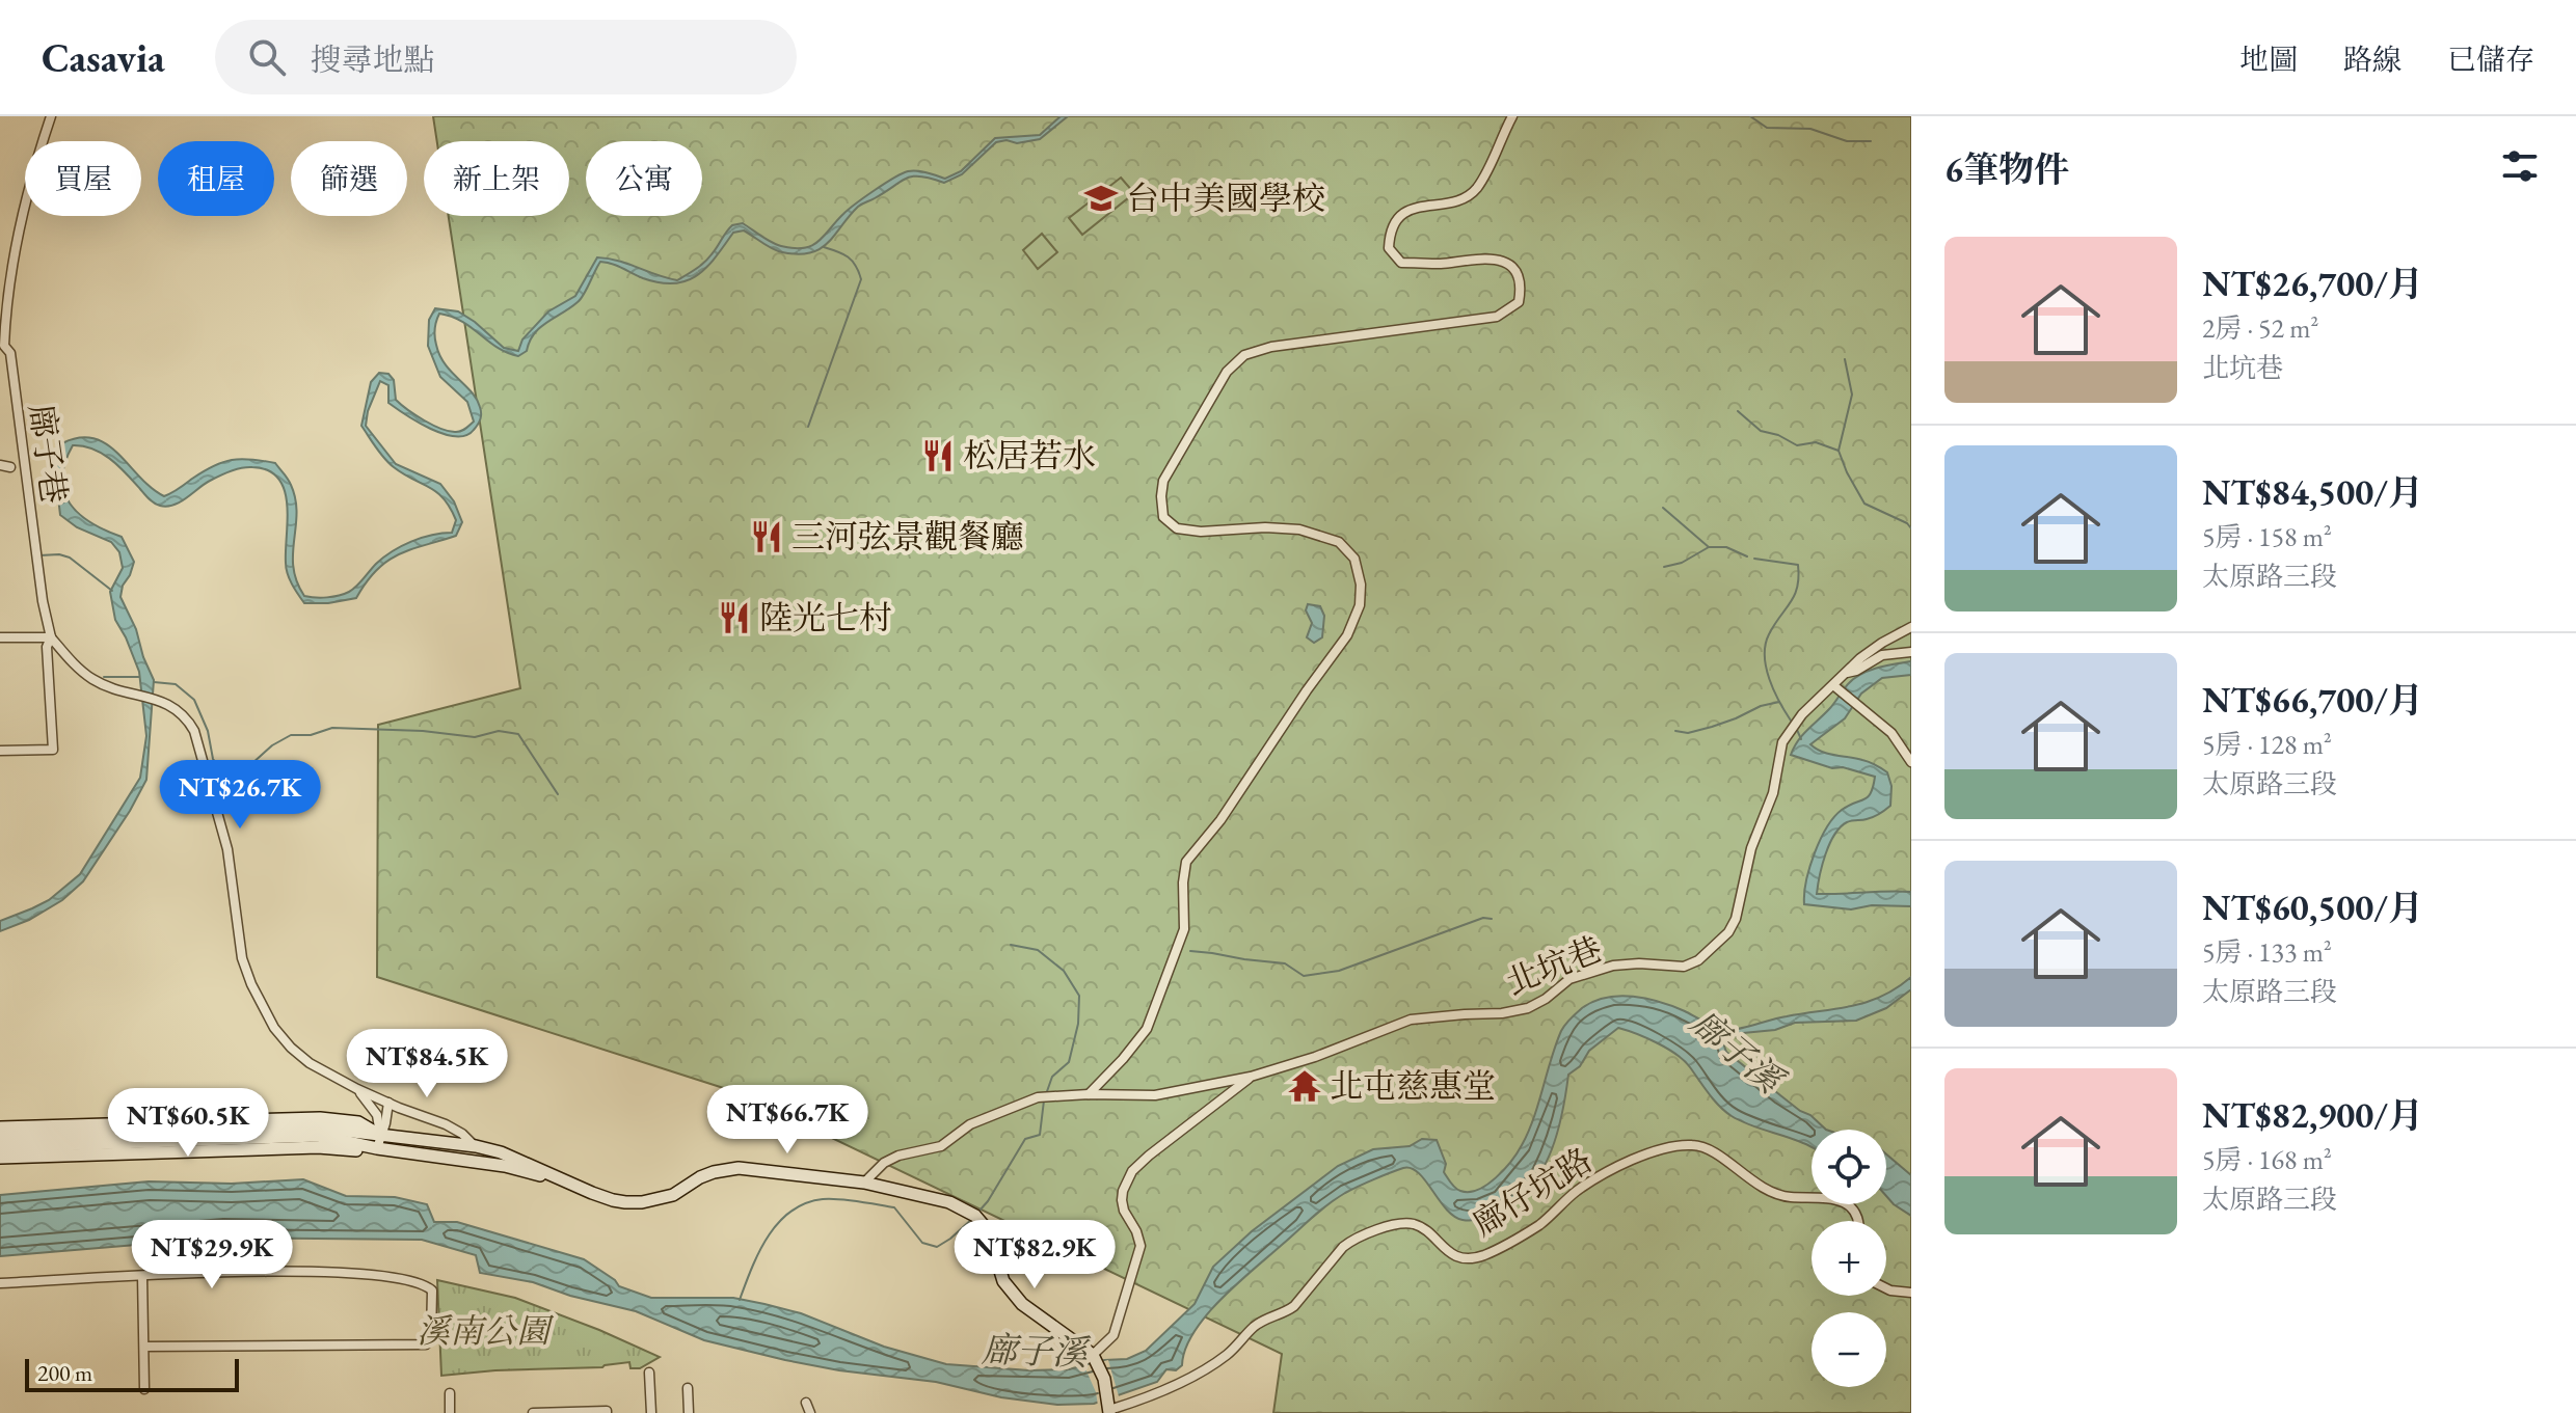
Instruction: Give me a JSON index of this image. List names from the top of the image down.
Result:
{
  "streets": {
    "street": ["廍子巷", "北坑巷", "廍仔坑路"]
  },
  "water": ["廍子溪"],
  "parks": ["溪南公園"],
  "places": {
    "school or university": ["台中美國學校"],
    "restaurant": ["松居若水", "三河弦景觀餐廳", "陸光七村"],
    "temple": ["北屯慈惠堂"]
  },
  "scale_bar": "200 m",
  "page": {
    "header": "Casavia",
    "search": "搜尋地點",
    "nav": ["地圖", "路線", "已儲存"],
    "heading": "6筆物件",
    "chip": [
      "買屋",
      "租屋",
      "篩選",
      "新上架",
      "公寓"
    ],
    "list": [
      {
        "name": "NT$26,700/月",
        "note": "2房 · 52 m² · 北坑巷"
      },
      {
        "name": "NT$84,500/月",
        "note": "5房 · 158 m² · 太原路三段"
      },
      {
        "name": "NT$66,700/月",
        "note": "5房 · 128 m² · 太原路三段"
      },
      {
        "name": "NT$60,500/月",
        "note": "5房 · 133 m² · 太原路三段"
      },
      {
        "name": "NT$82,900/月",
        "note": "5房 · 168 m² · 太原路三段"
      }
    ],
    "price": [
      "NT$26.7K",
      "NT$84.5K",
      "NT$66.7K",
      "NT$60.5K",
      "NT$29.9K",
      "NT$82.9K"
    ],
    "map_buttons": ["+", "−"],
    "scale": "200 m"
  }
}
